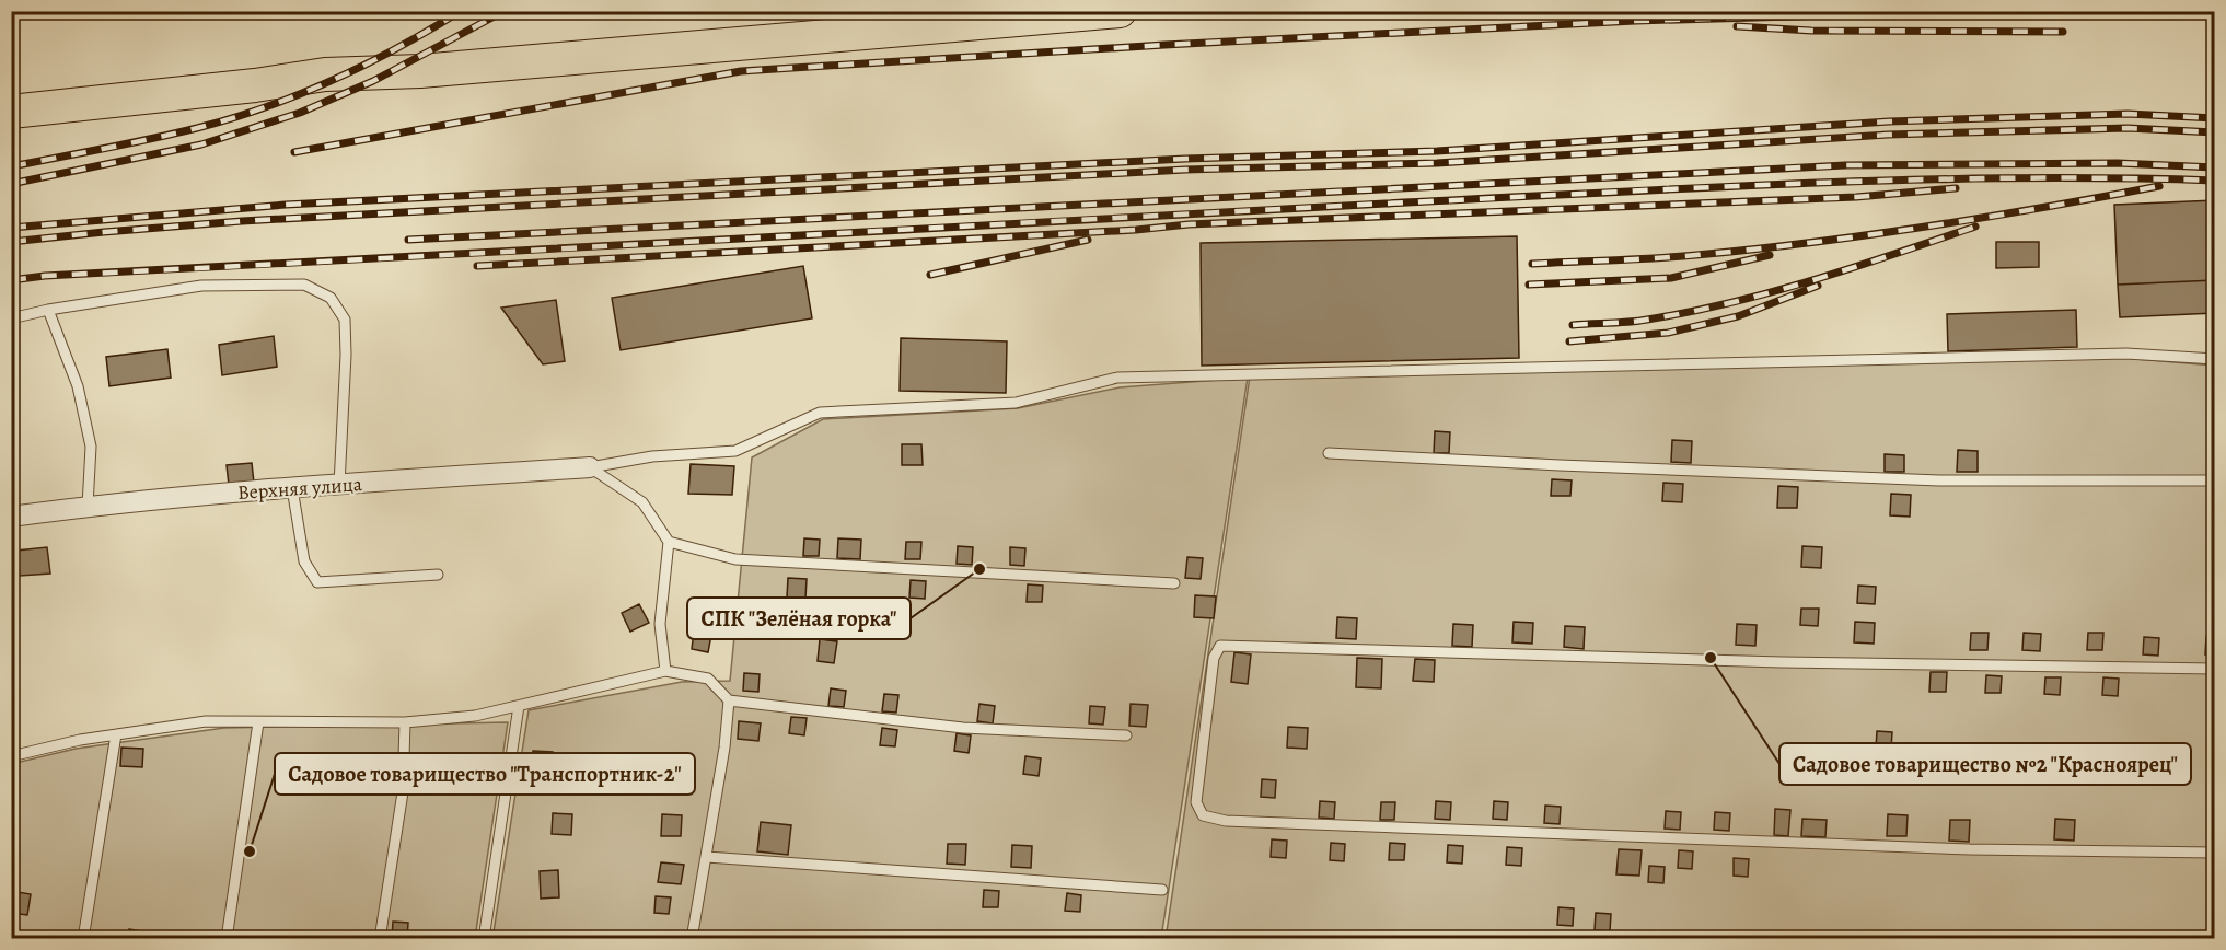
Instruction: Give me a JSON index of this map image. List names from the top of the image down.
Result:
{
  "streets": {
    "street": ["Верхняя улица"]
  },
  "places": ["СПК \"Зелёная горка\"", "Садовое товарищество №2 \"Красноярец\"", "Садовое товарищество \"Транспортник-2\""]
}
